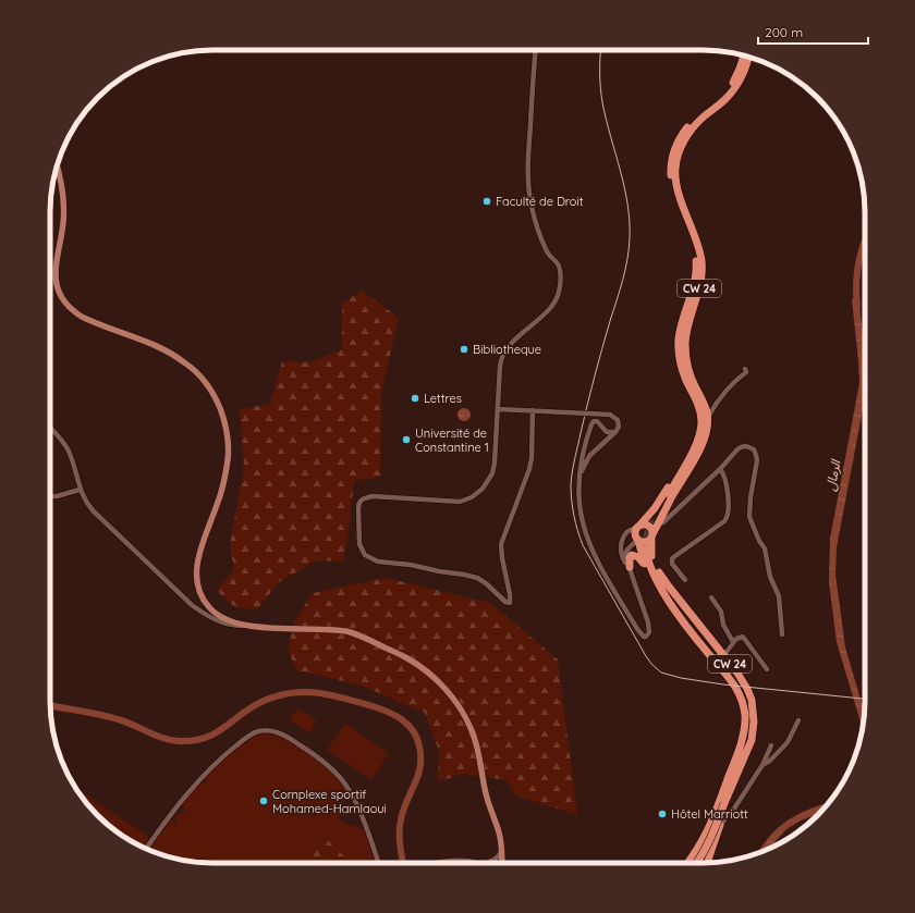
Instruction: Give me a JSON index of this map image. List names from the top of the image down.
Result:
{
  "streets": {
    "highway": ["CW 24"]
  },
  "water": ["الرمال"],
  "places": [
    "Faculté de Droit",
    "Bibliotheque",
    "Lettres",
    "Université de Constantine 1",
    "Complexe sportif Mohamed-Hamlaoui",
    "Hôtel Marriott"
  ],
  "scale_bar": "200 m"
}
